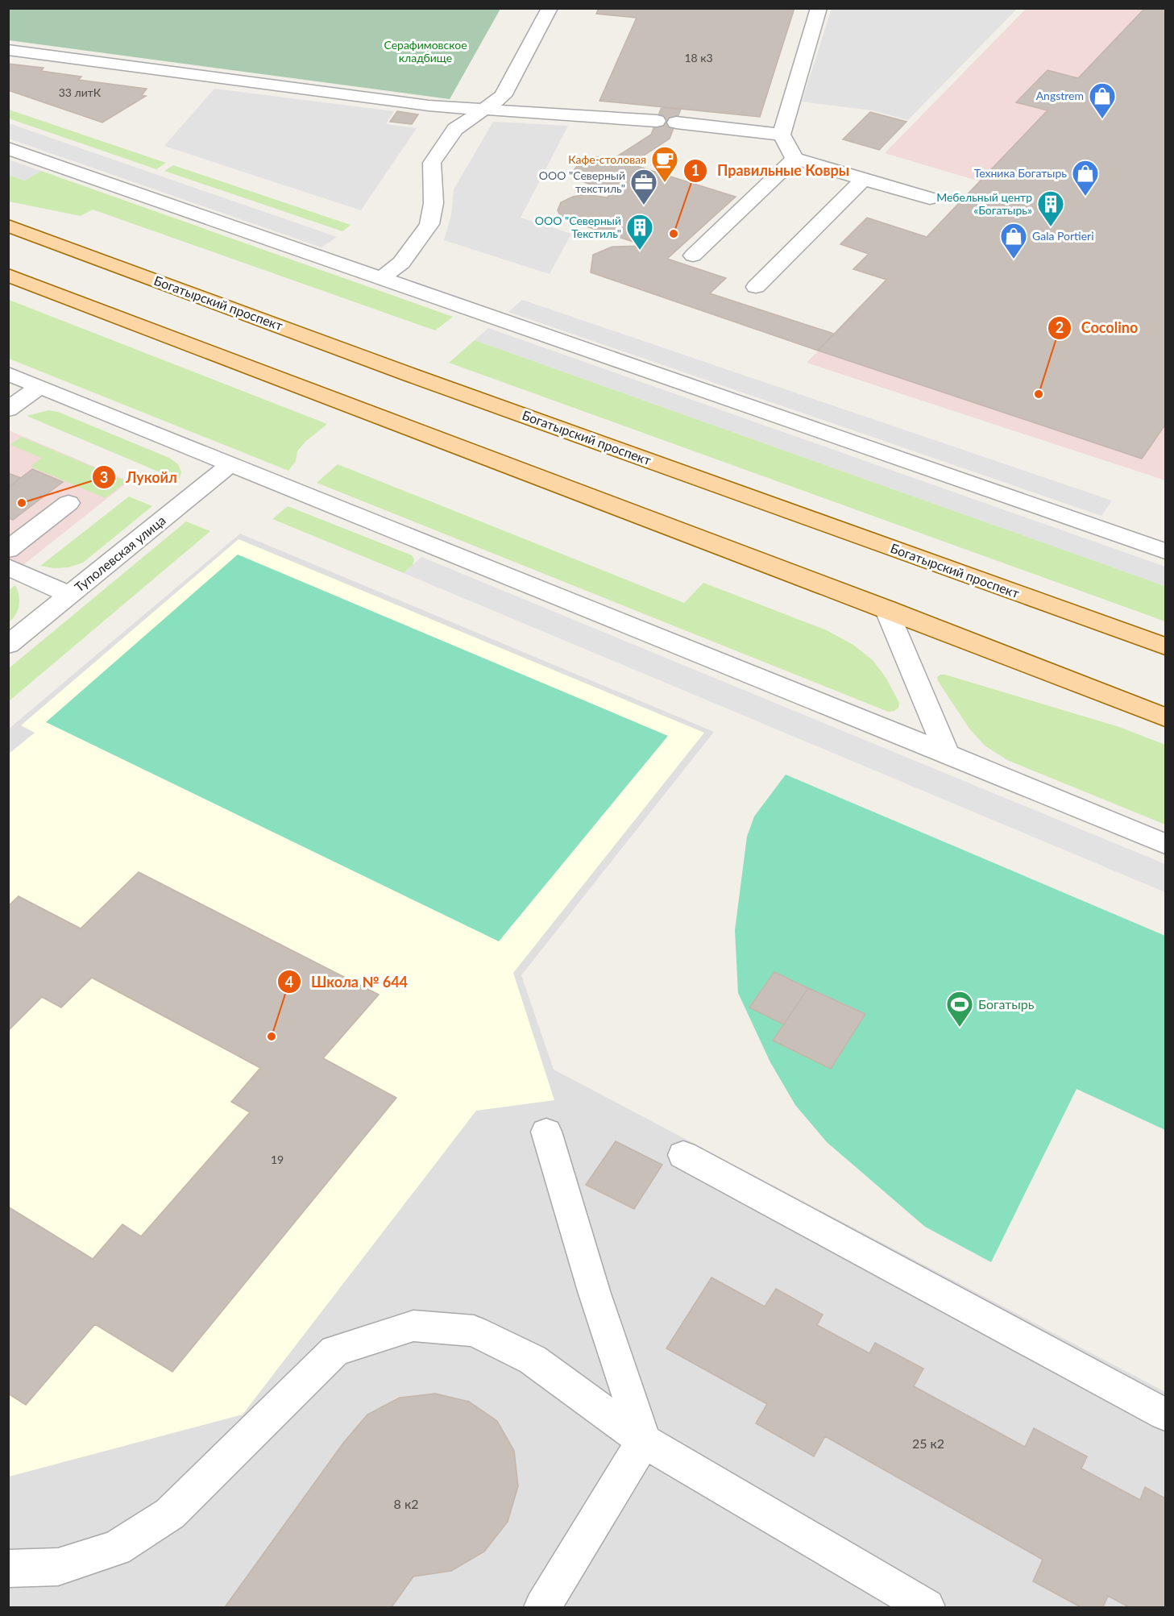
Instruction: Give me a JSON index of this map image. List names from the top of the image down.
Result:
{
  "streets": {
    "main road": ["Богатырский проспект"],
    "street": ["Туполевская улица"]
  },
  "parks": ["Серафимовское кладбище"],
  "places": {
    "shop": ["Angstrem", "Техника Богатырь", "Gala Portieri"],
    "cafe": ["Кафе-столовая"],
    "office": ["ООО \"Северный текстиль\""],
    "building": ["Мебельный центр «Богатырь»", "ООО \"Северный Текстиль\""],
    "other": [
      "Правильные Ковры",
      "Cocolino",
      "Лукойл",
      "Школа № 644"
    ],
    "sports": ["Богатырь"]
  },
  "house_numbers": [
    "18 к3",
    "33 литК",
    "19",
    "25 к2",
    "8 к2"
  ]
}
